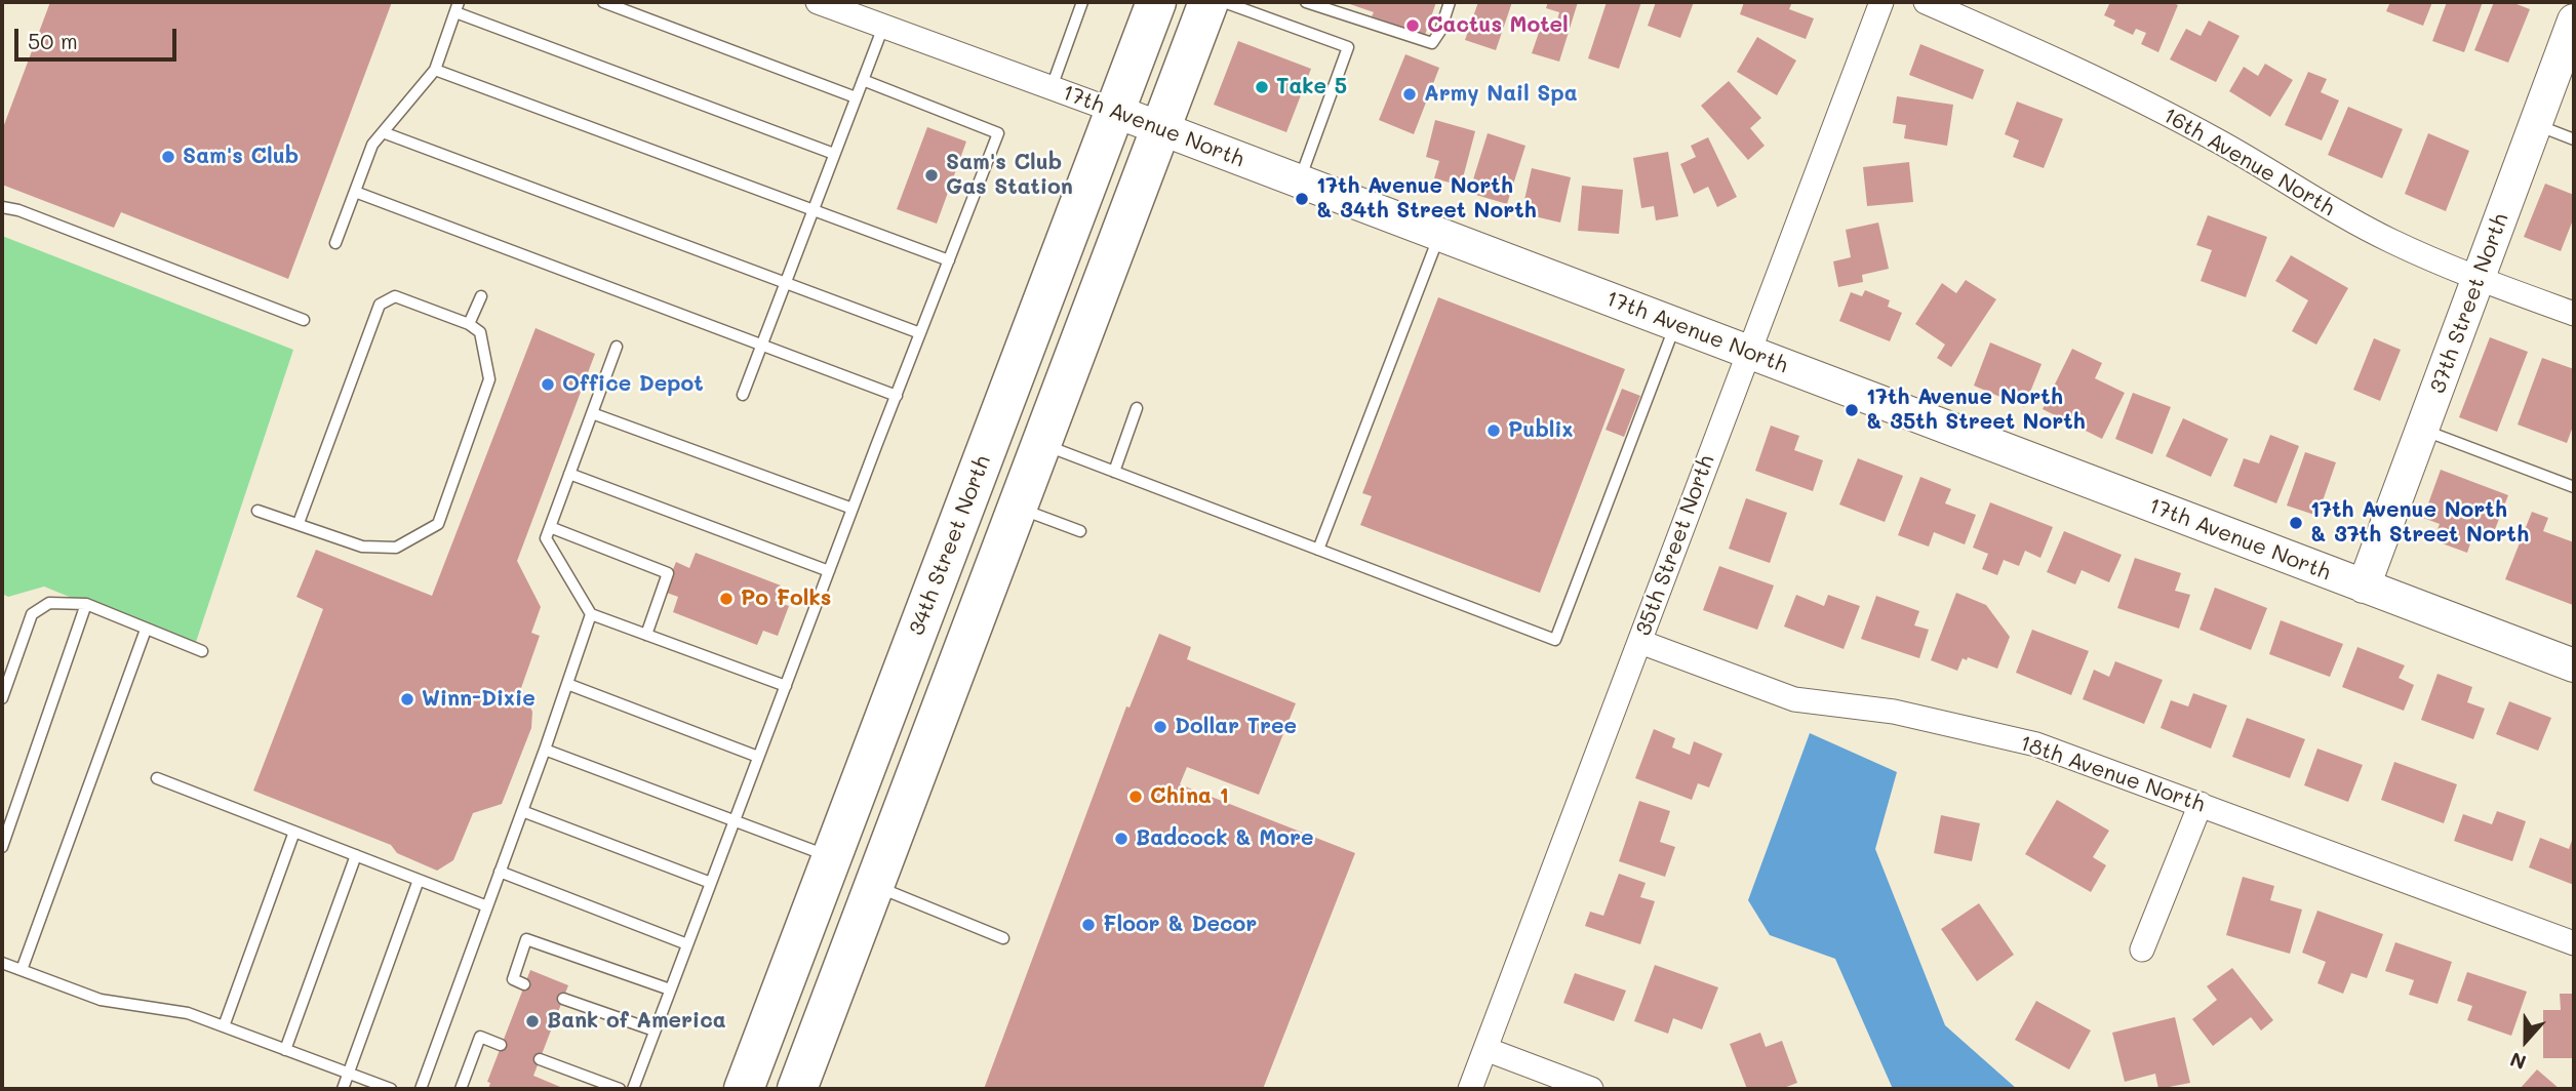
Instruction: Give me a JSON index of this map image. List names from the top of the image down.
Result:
{
  "streets": {
    "highway": ["34th Street North"],
    "street": [
      "17th Avenue North",
      "16th Avenue North",
      "37th Street North",
      "35th Street North",
      "18th Avenue North"
    ]
  },
  "crossings": [
    ["17th Avenue North", "37th Street North"],
    ["17th Avenue North", "34th Street North"],
    ["17th Avenue North", "35th Street North"],
    ["16th Avenue North", "37th Street North"],
    ["35th Street North", "18th Avenue North"]
  ],
  "places": [
    "Cactus Motel",
    "Take 5",
    "Army Nail Spa",
    "Sam's Club",
    "Sam's Club Gas Station",
    "17th Avenue North & 34th Street North",
    "Office Depot",
    "17th Avenue North & 35th Street North",
    "Publix",
    "17th Avenue North & 37th Street North",
    "Po Folks",
    "Winn-Dixie",
    "Dollar Tree",
    "China 1",
    "Badcock & More",
    "Floor & Decor",
    "Bank of America"
  ],
  "scale_bar": "50 m",
  "north": "bottom"
}
